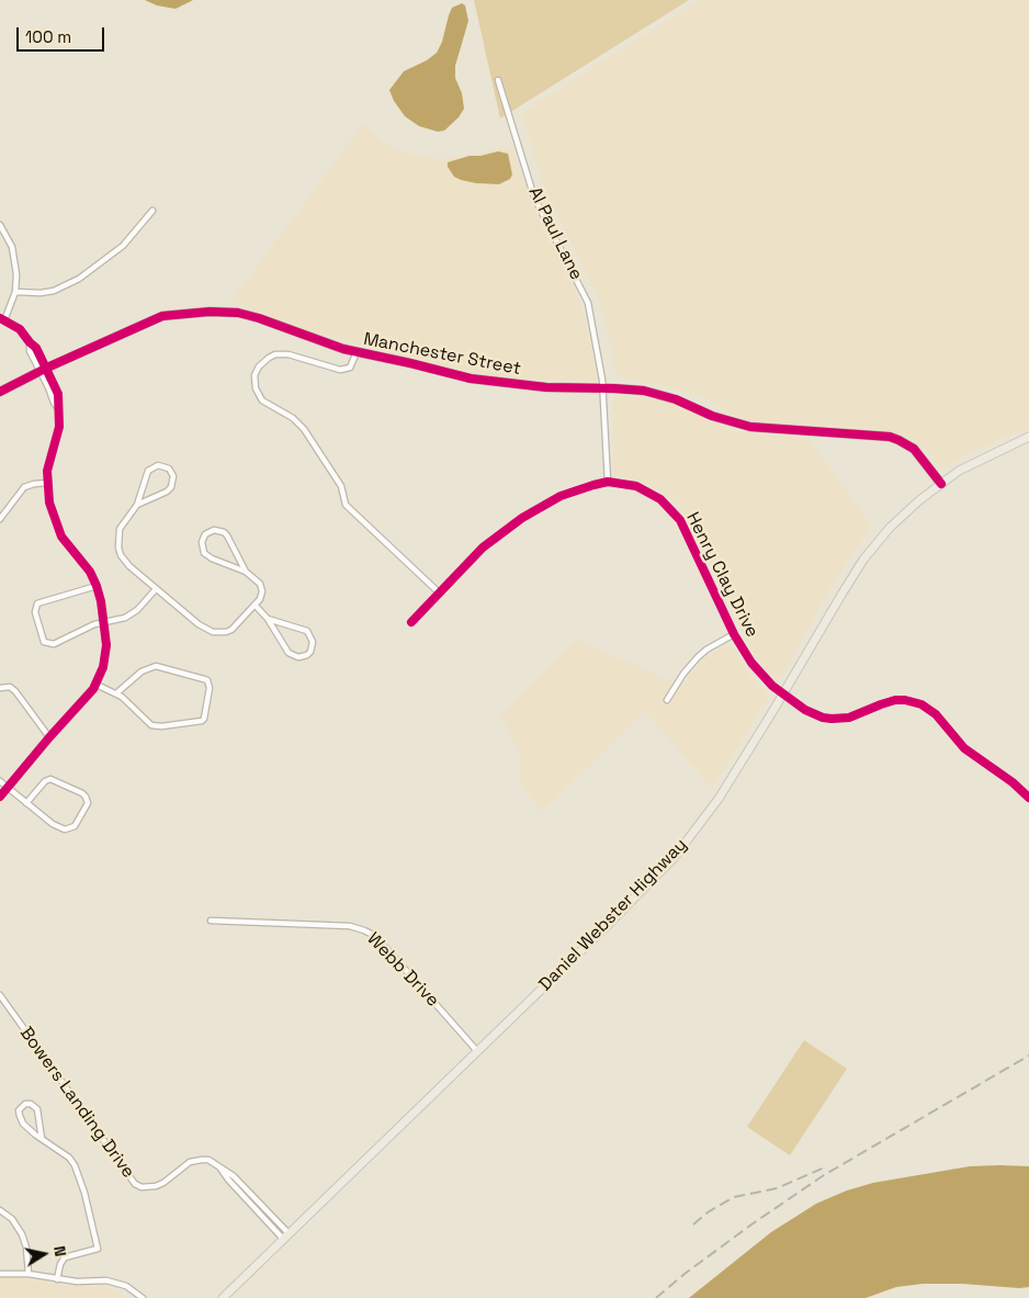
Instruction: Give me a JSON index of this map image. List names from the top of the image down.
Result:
{
  "streets": {
    "main road": ["Daniel Webster Highway"],
    "street": [
      "Al Paul Lane",
      "Manchester Street",
      "Henry Clay Drive",
      "Webb Drive",
      "Bowers Landing Drive"
    ]
  },
  "crossings": [
    ["Al Paul Lane", "Manchester Street"],
    ["Manchester Street", "Daniel Webster Highway"],
    ["Henry Clay Drive", "Daniel Webster Highway"],
    ["Daniel Webster Highway", "Webb Drive"],
    ["Daniel Webster Highway", "Bowers Landing Drive"]
  ],
  "scale_bar": "100 m",
  "north": "right"
}
